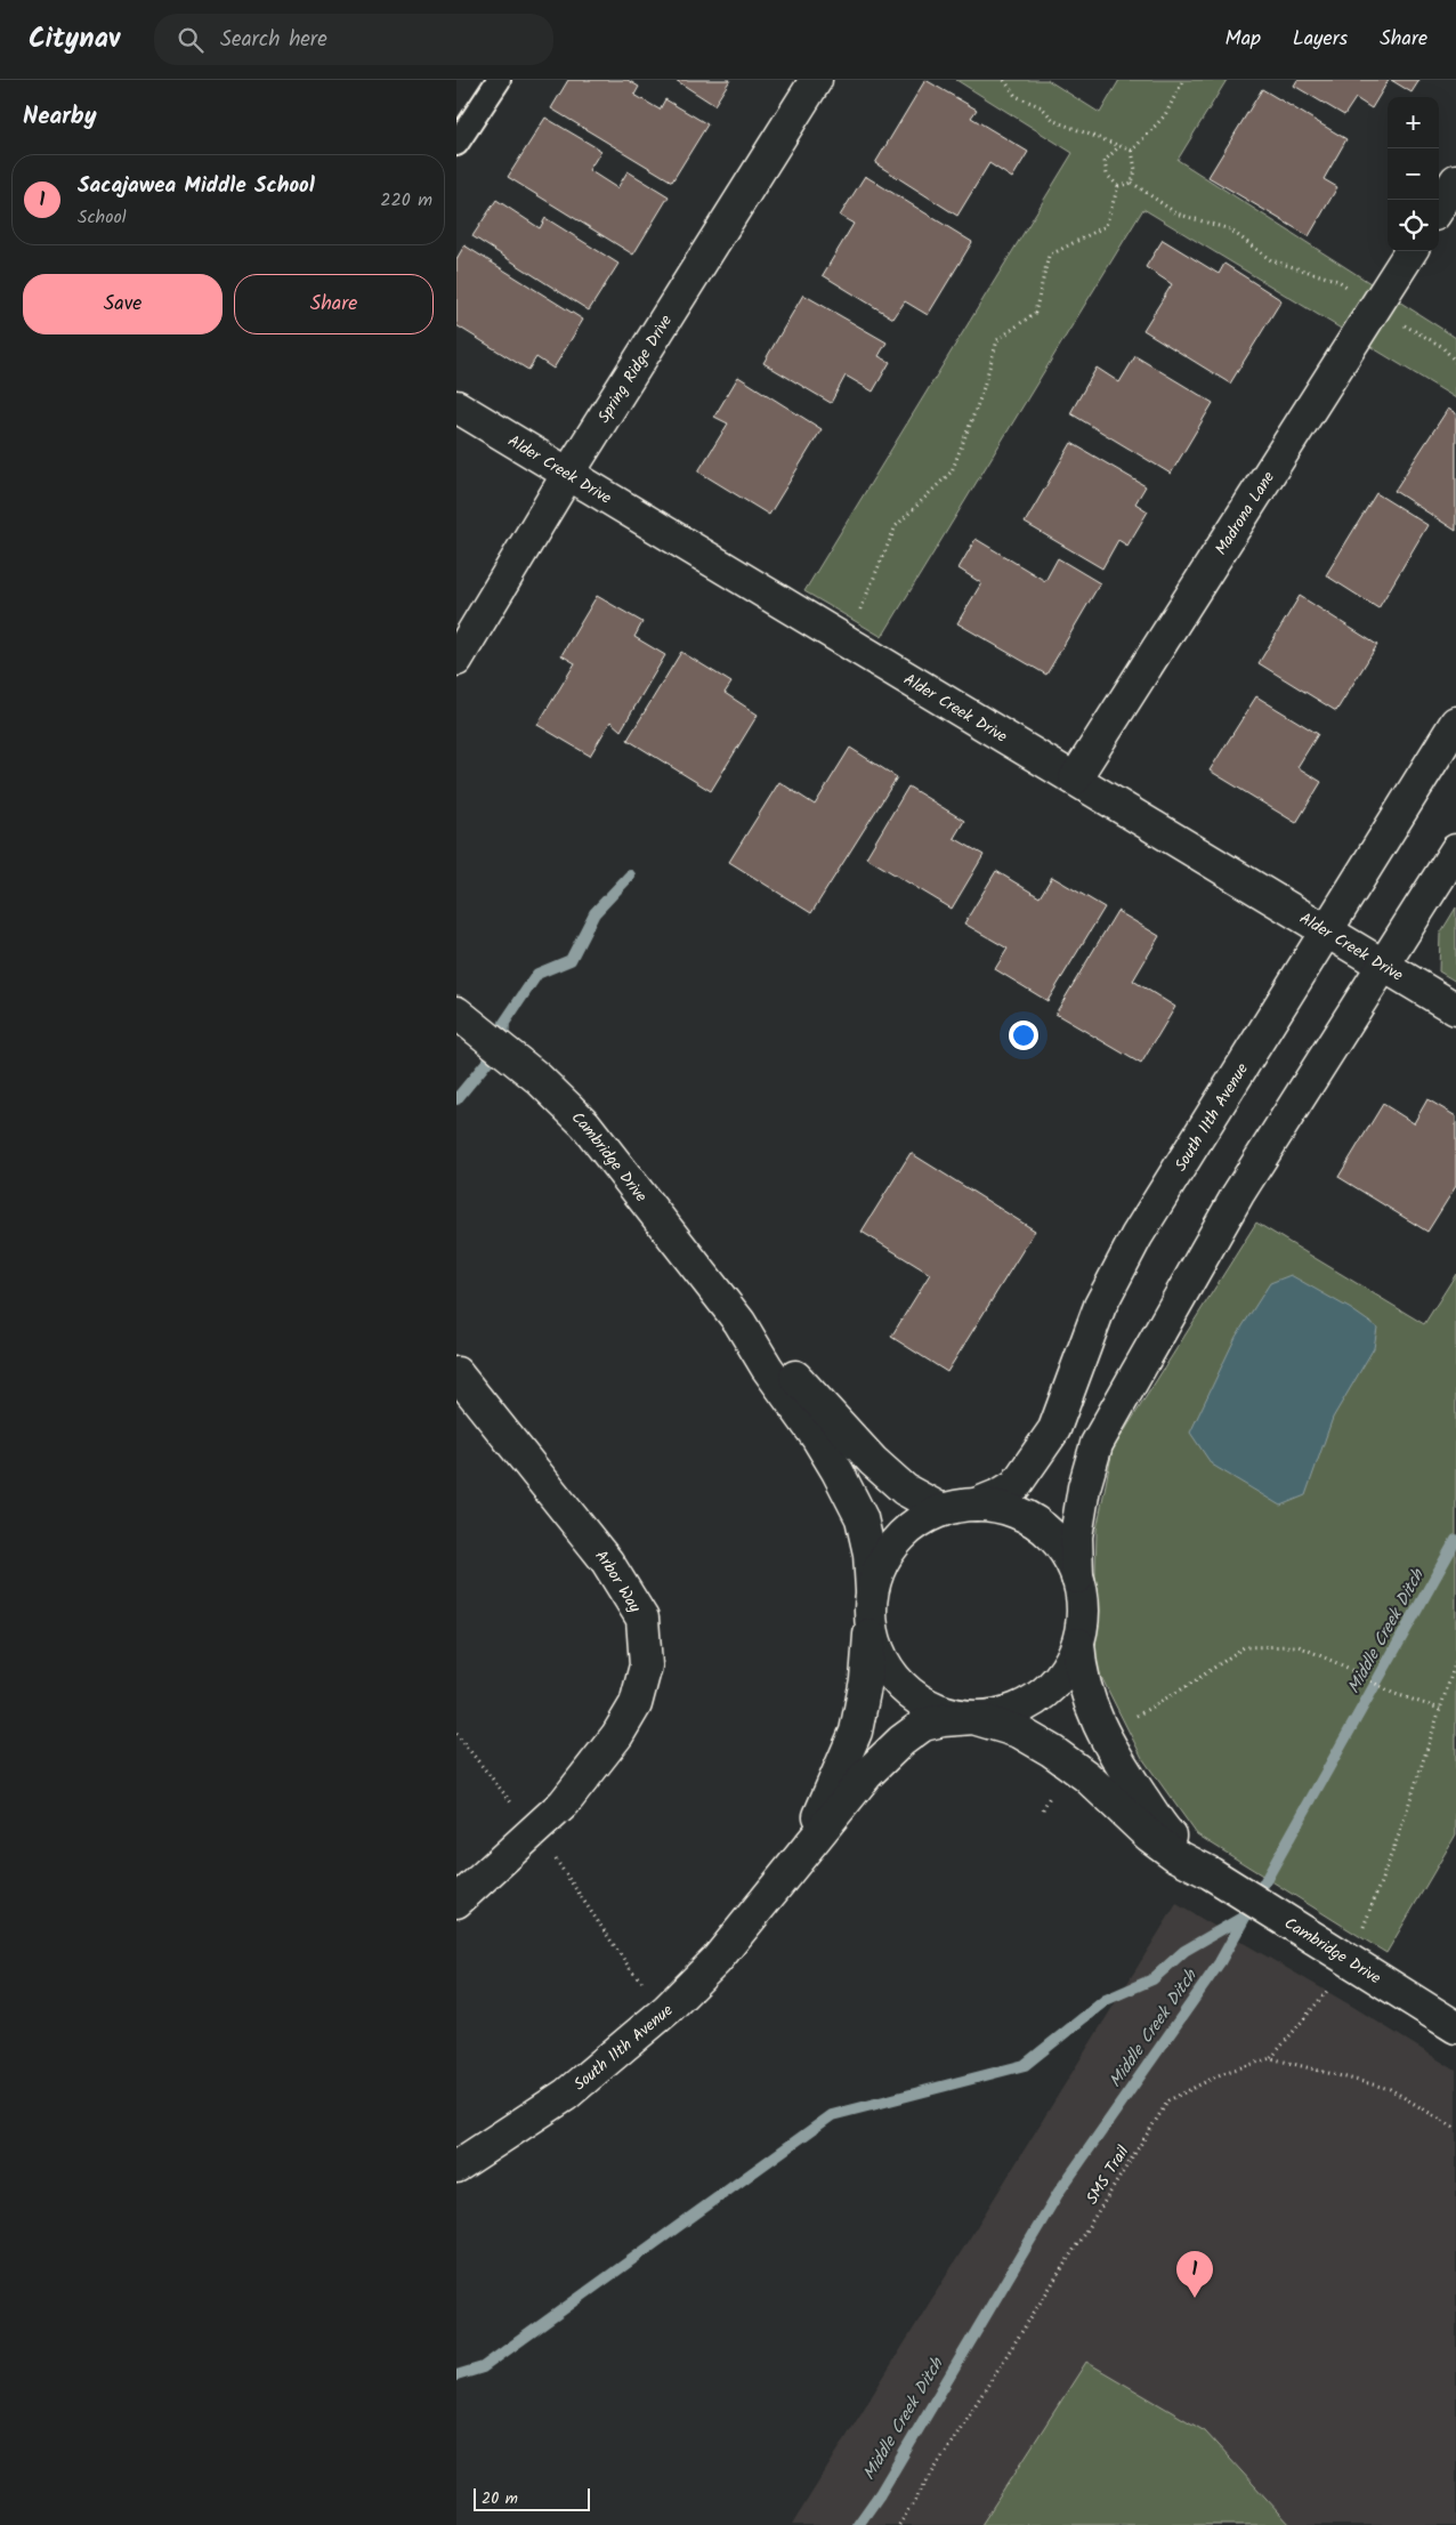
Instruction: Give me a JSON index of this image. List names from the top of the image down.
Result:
{
  "streets": {
    "street": [
      "Spring Ridge Drive",
      "Alder Creek Drive",
      "Madrona Lane",
      "South 11th Avenue",
      "Cambridge Drive",
      "Arbor Way"
    ],
    "path": ["SMS Trail"]
  },
  "crossings": [
    ["Spring Ridge Drive", "Alder Creek Drive"],
    ["Alder Creek Drive", "Madrona Lane"],
    ["Alder Creek Drive", "South 11th Avenue"],
    ["South 11th Avenue", "Cambridge Drive"]
  ],
  "water": ["Middle Creek Ditch"],
  "scale_bar": "20 m",
  "page": {
    "header": "Citynav",
    "search": "Search here",
    "nav": ["Map", "Layers", "Share"],
    "heading": "Nearby",
    "map_buttons": ["+", "−"],
    "list": [
      {
        "mark": "1",
        "name": "Sacajawea Middle School",
        "note": "School",
        "value": "220 m"
      }
    ],
    "buttons": ["Save", "Share"],
    "pins": "1",
    "scale": "20 m"
  }
}
